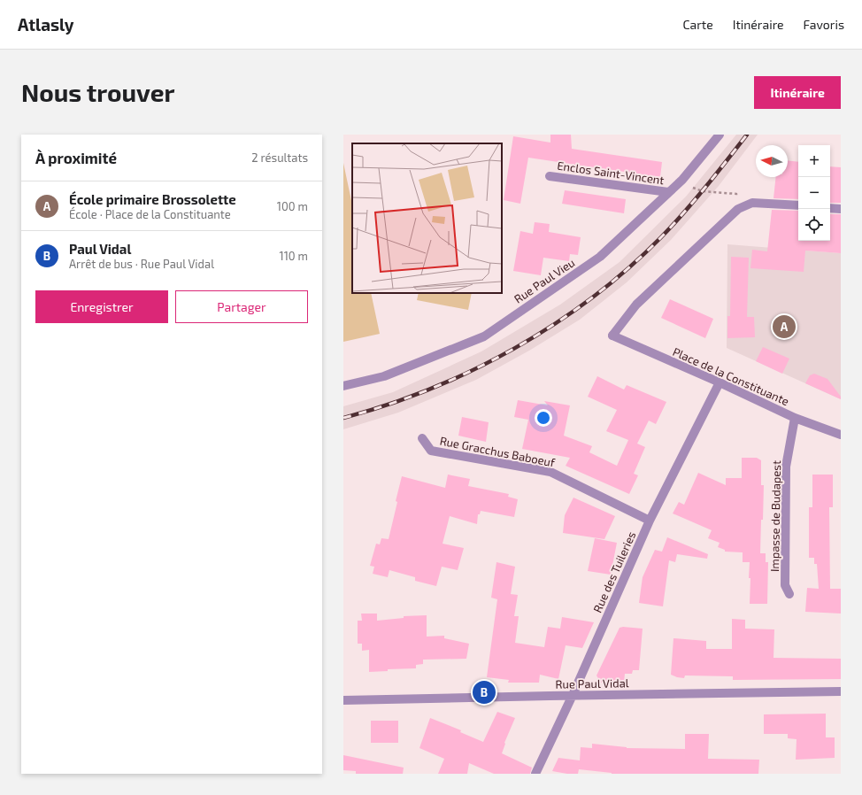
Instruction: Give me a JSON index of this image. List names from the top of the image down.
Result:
{
  "streets": {
    "street": [
      "Enclos Saint-Vincent",
      "Rue Paul Vieu",
      "Place de la Constituante",
      "Rue Gracchus Baboeuf",
      "Impasse de Budapest",
      "Rue des Tuileries",
      "Rue Paul Vidal"
    ]
  },
  "crossings": [
    ["Enclos Saint-Vincent", "Rue Paul Vieu"],
    ["Place de la Constituante", "Impasse de Budapest"],
    ["Place de la Constituante", "Rue des Tuileries"],
    ["Rue Gracchus Baboeuf", "Rue des Tuileries"],
    ["Rue des Tuileries", "Rue Paul Vidal"]
  ],
  "north": "left",
  "page": {
    "header": "Atlasly",
    "nav": ["Carte", "Itinéraire", "Favoris"],
    "buttons": [
      "Itinéraire",
      ["Enregistrer", "Partager"]
    ],
    "title": "Nous trouver",
    "heading": ["À proximité", "2 résultats"],
    "map_buttons": ["+", "−"],
    "list": [
      {
        "mark": "A",
        "name": "École primaire Brossolette",
        "note": "École · Place de la Constituante",
        "value": "100 m"
      },
      {
        "mark": "B",
        "name": "Paul Vidal",
        "note": "Arrêt de bus · Rue Paul Vidal",
        "value": "110 m"
      }
    ],
    "pins": ["A", "B"]
  }
}
